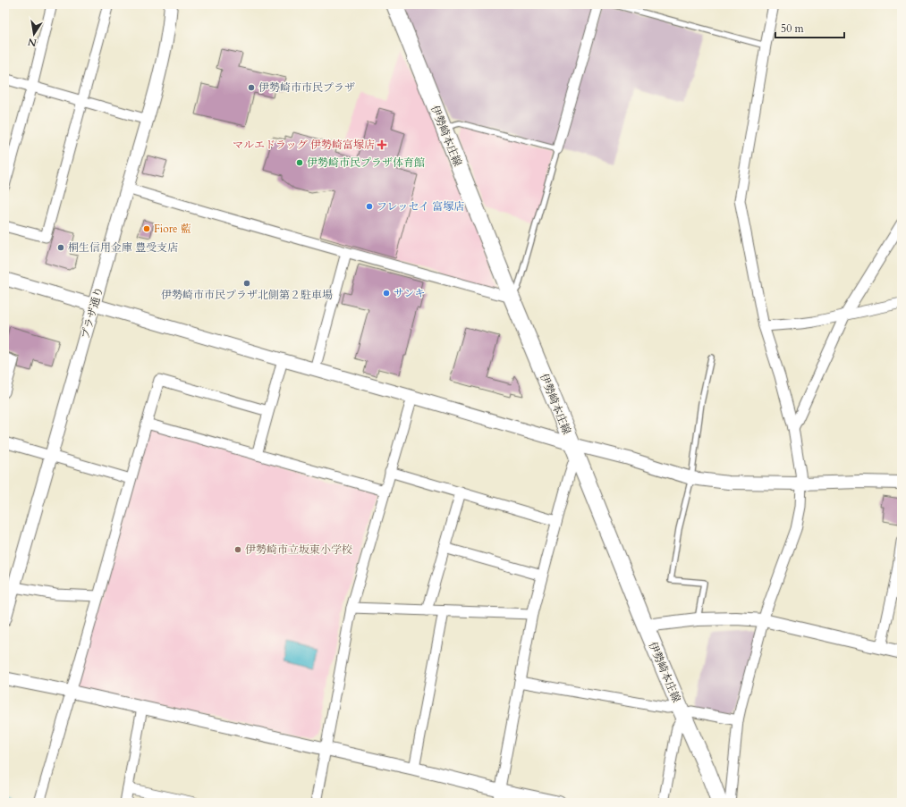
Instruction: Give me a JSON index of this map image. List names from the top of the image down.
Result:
{
  "streets": {
    "main road": ["伊勢崎本庄線"],
    "street": ["プラザ通り"]
  },
  "places": {
    "other": [
      "伊勢崎市市民プラザ",
      "伊勢崎市民プラザ体育館",
      "フレッセイ 富塚店",
      "Fiore 藍",
      "桐生信用金庫 豊受支店",
      "伊勢崎市市民プラザ北側第２駐車場",
      "サンキ",
      "伊勢崎市立坂東小学校"
    ],
    "health": ["マルエドラッグ 伊勢崎富塚店"]
  },
  "scale_bar": "50 m",
  "north": "bottom"
}
